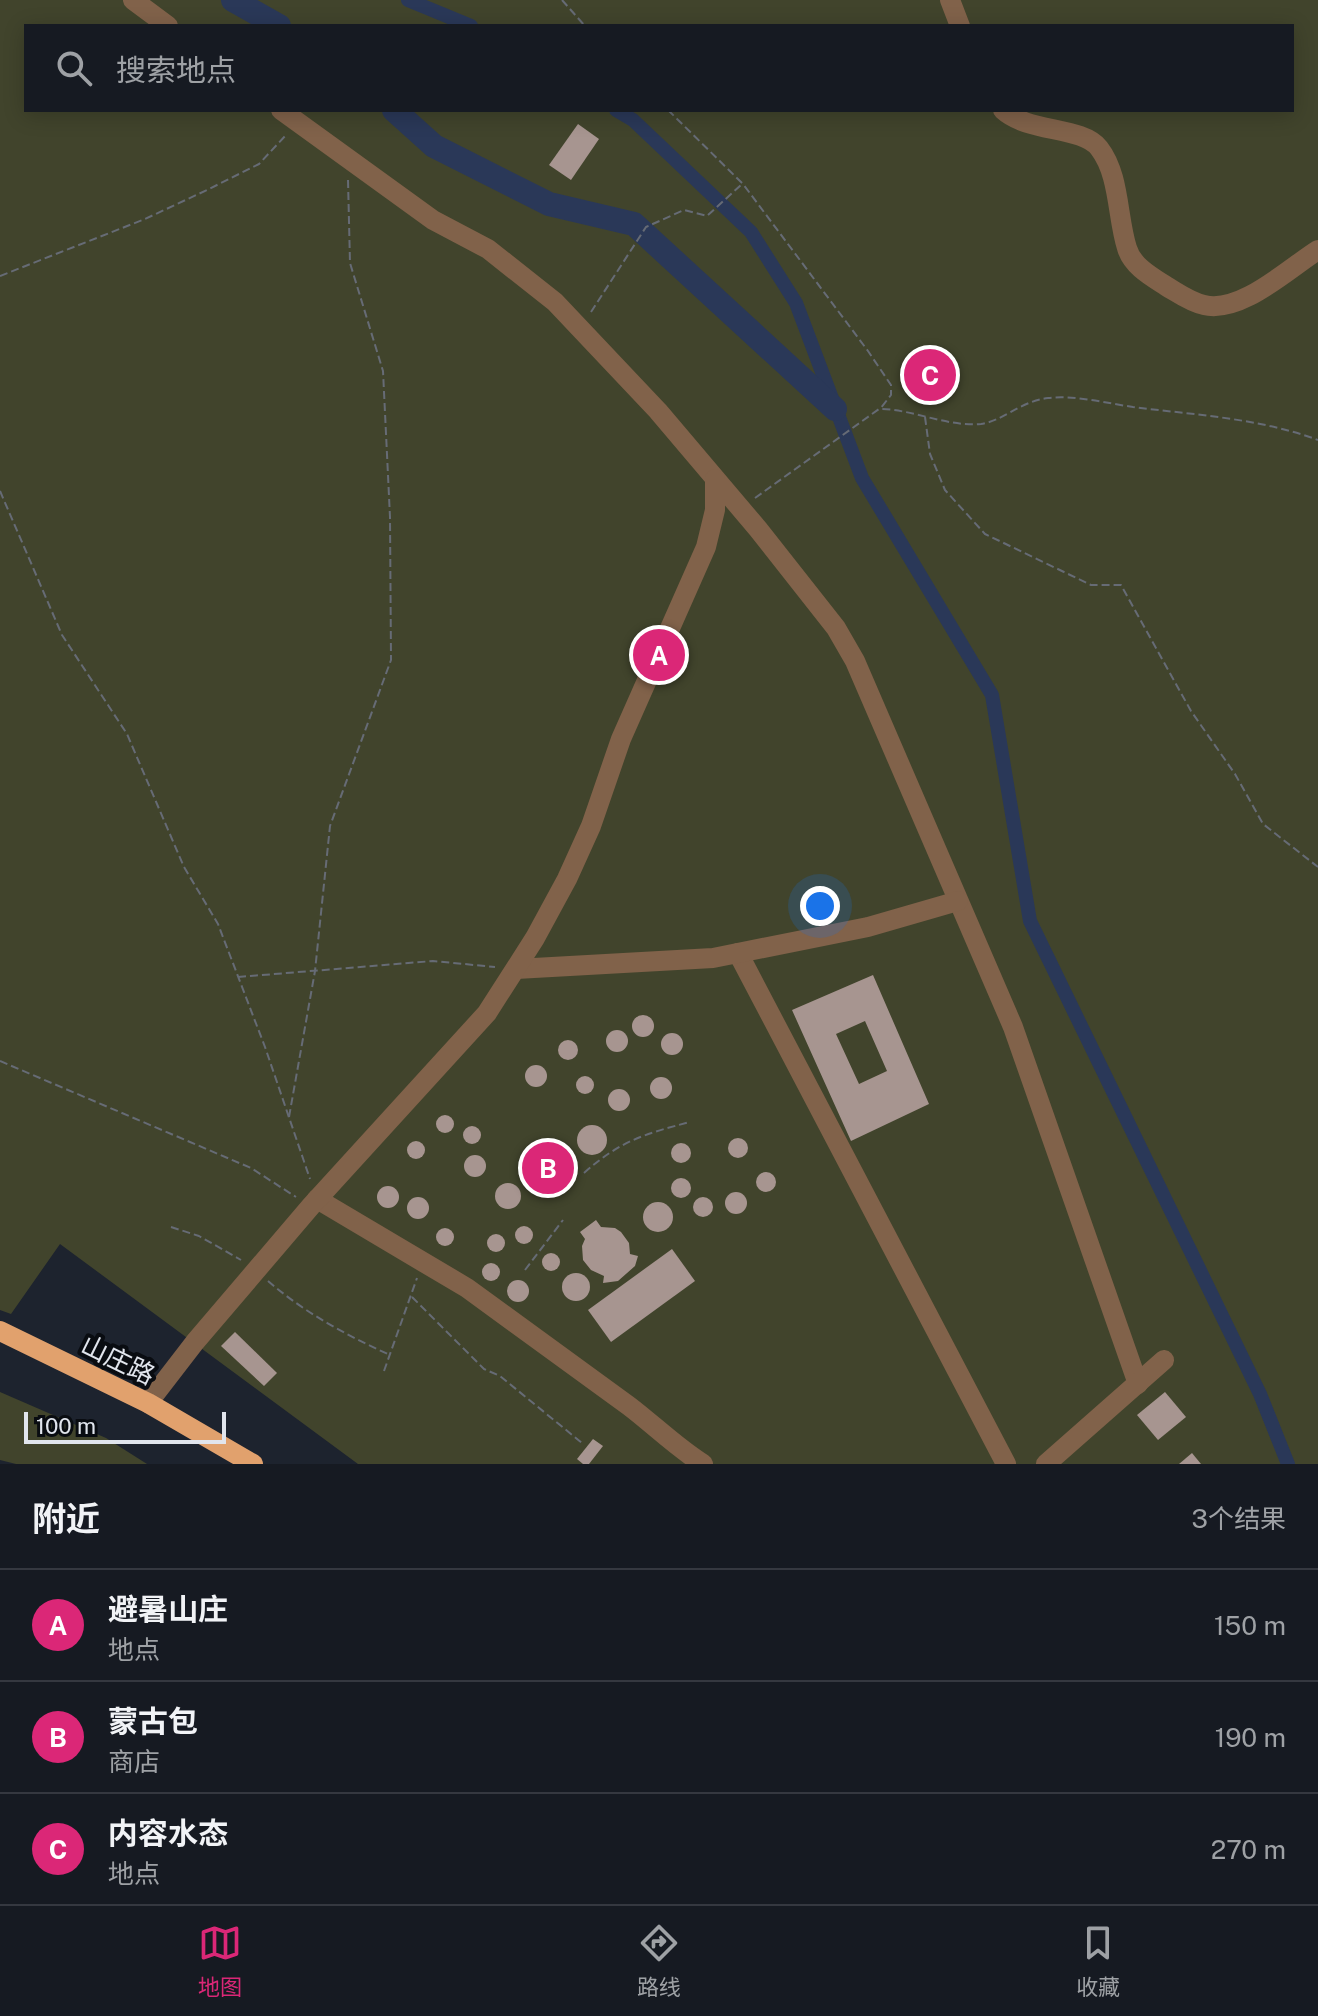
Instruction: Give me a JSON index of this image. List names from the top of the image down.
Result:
{
  "streets": {
    "main road": ["山庄路"]
  },
  "scale_bar": "100 m",
  "page": {
    "search": "搜索地点",
    "pins": ["C", "A", "B"],
    "scale": "100 m",
    "heading": ["附近", "3个结果"],
    "list": [
      {
        "mark": "A",
        "name": "避暑山庄",
        "note": "地点",
        "value": "150 m"
      },
      {
        "mark": "B",
        "name": "蒙古包",
        "note": "商店",
        "value": "190 m"
      },
      {
        "mark": "C",
        "name": "内容水态",
        "note": "地点",
        "value": "270 m"
      }
    ],
    "nav": ["地图", "路线", "收藏"]
  }
}
